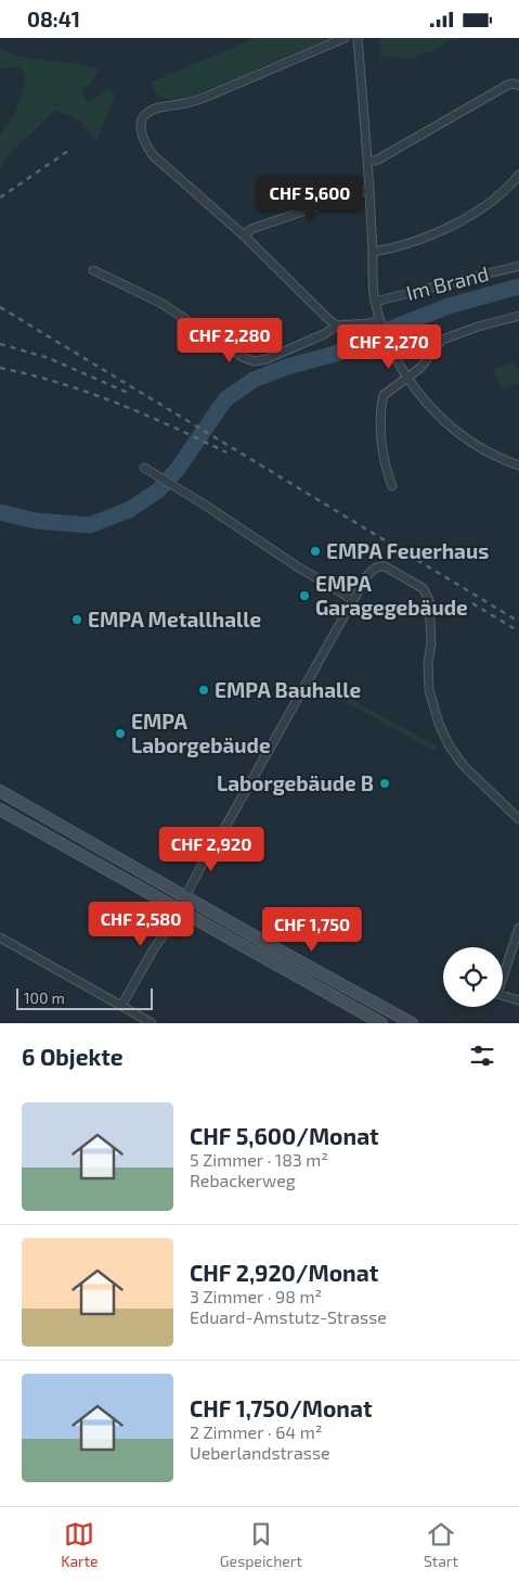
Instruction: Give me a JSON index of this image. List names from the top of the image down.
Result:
{
  "streets": {
    "street": ["Im Brand"]
  },
  "places": [
    "EMPA Feuerhaus",
    "EMPA Garagegebäude",
    "EMPA Metallhalle",
    "EMPA Bauhalle",
    "EMPA Laborgebäude",
    "Laborgebäude B"
  ],
  "scale_bar": "100 m",
  "page": {
    "status": "08:41",
    "price": [
      "CHF 5,600",
      "CHF 2,280",
      "CHF 2,270",
      "CHF 2,920",
      "CHF 2,580",
      "CHF 1,750"
    ],
    "scale": "100 m",
    "heading": "6 Objekte",
    "list": [
      {
        "name": "CHF 5,600/Monat",
        "note": "5 Zimmer · 183 m² · Rebackerweg"
      },
      {
        "name": "CHF 2,920/Monat",
        "note": "3 Zimmer · 98 m² · Eduard-Amstutz-Strasse"
      },
      {
        "name": "CHF 1,750/Monat",
        "note": "2 Zimmer · 64 m² · Ueberlandstrasse"
      }
    ],
    "tabs": ["Karte", "Gespeichert", "Start"]
  }
}
